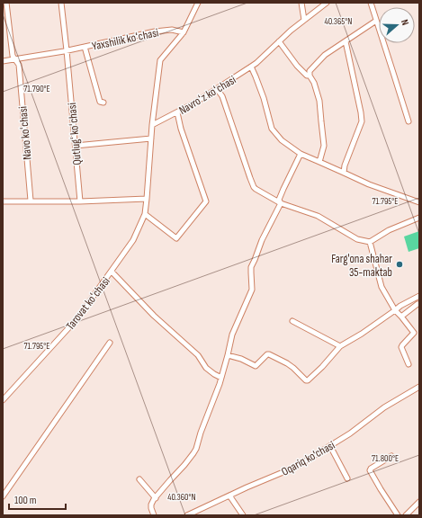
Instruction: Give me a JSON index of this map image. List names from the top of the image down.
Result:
{
  "streets": {
    "street": [
      "Yaxshilik koʻchasi",
      "Navroʻz koʻchasi",
      "Navo koʻchasi",
      "Qutlugʻ koʻchasi",
      "Tarovat koʻchasi",
      "Oqariq ko'chasi"
    ]
  },
  "crossings": [
    ["Yaxshilik koʻchasi", "Navo koʻchasi"],
    ["Yaxshilik koʻchasi", "Qutlugʻ koʻchasi"]
  ],
  "places": ["Farg'ona shahar 35-maktab"],
  "scale_bar": "100 m",
  "north": "right",
  "coordinates": [
    "40.365°N",
    "71.790°E",
    "71.795°E",
    "71.800°E",
    "40.360°N"
  ]
}
